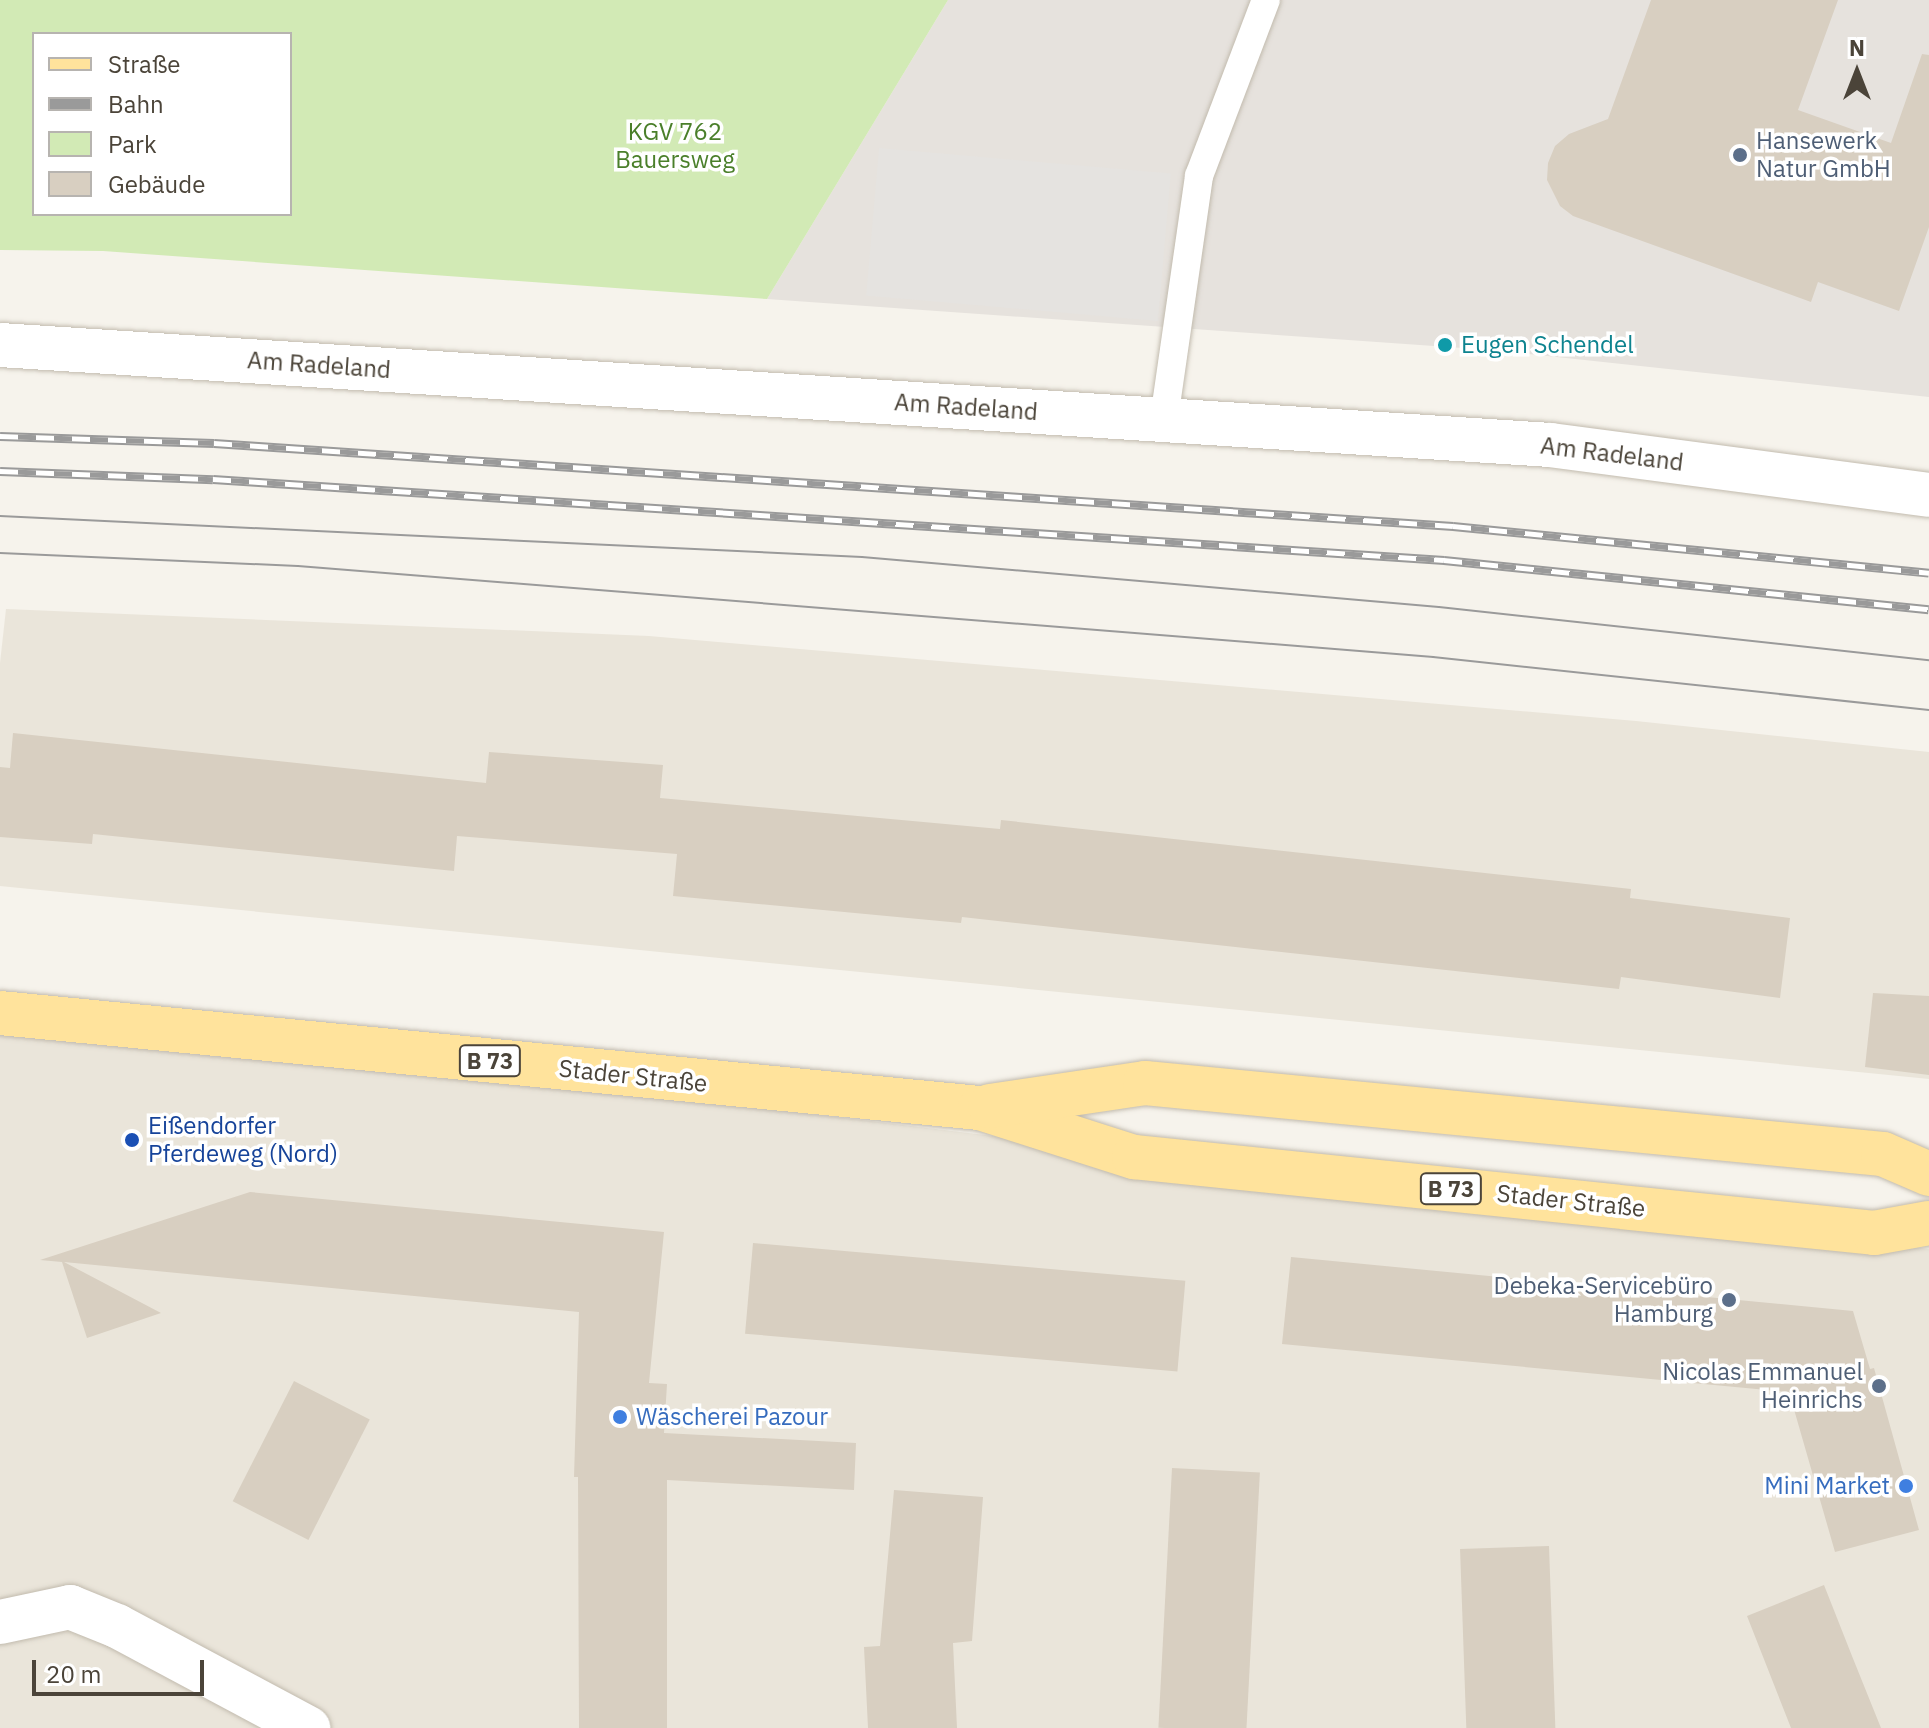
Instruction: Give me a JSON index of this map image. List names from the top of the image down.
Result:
{
  "streets": {
    "main road": ["B 73", "Stader Straße"],
    "street": ["Am Radeland"]
  },
  "parks": ["KGV 762 Bauersweg"],
  "places": [
    "Hansewerk Natur GmbH",
    "Eugen Schendel",
    "Eißendorfer Pferdeweg (Nord)",
    "Debeka-Servicebüro Hamburg",
    "Nicolas Emmanuel Heinrichs",
    "Wäscherei Pazour",
    "Mini Market"
  ],
  "legend": [
    "Straße",
    "Bahn",
    "Park",
    "Gebäude"
  ],
  "scale_bar": "20 m",
  "north": "top"
}
